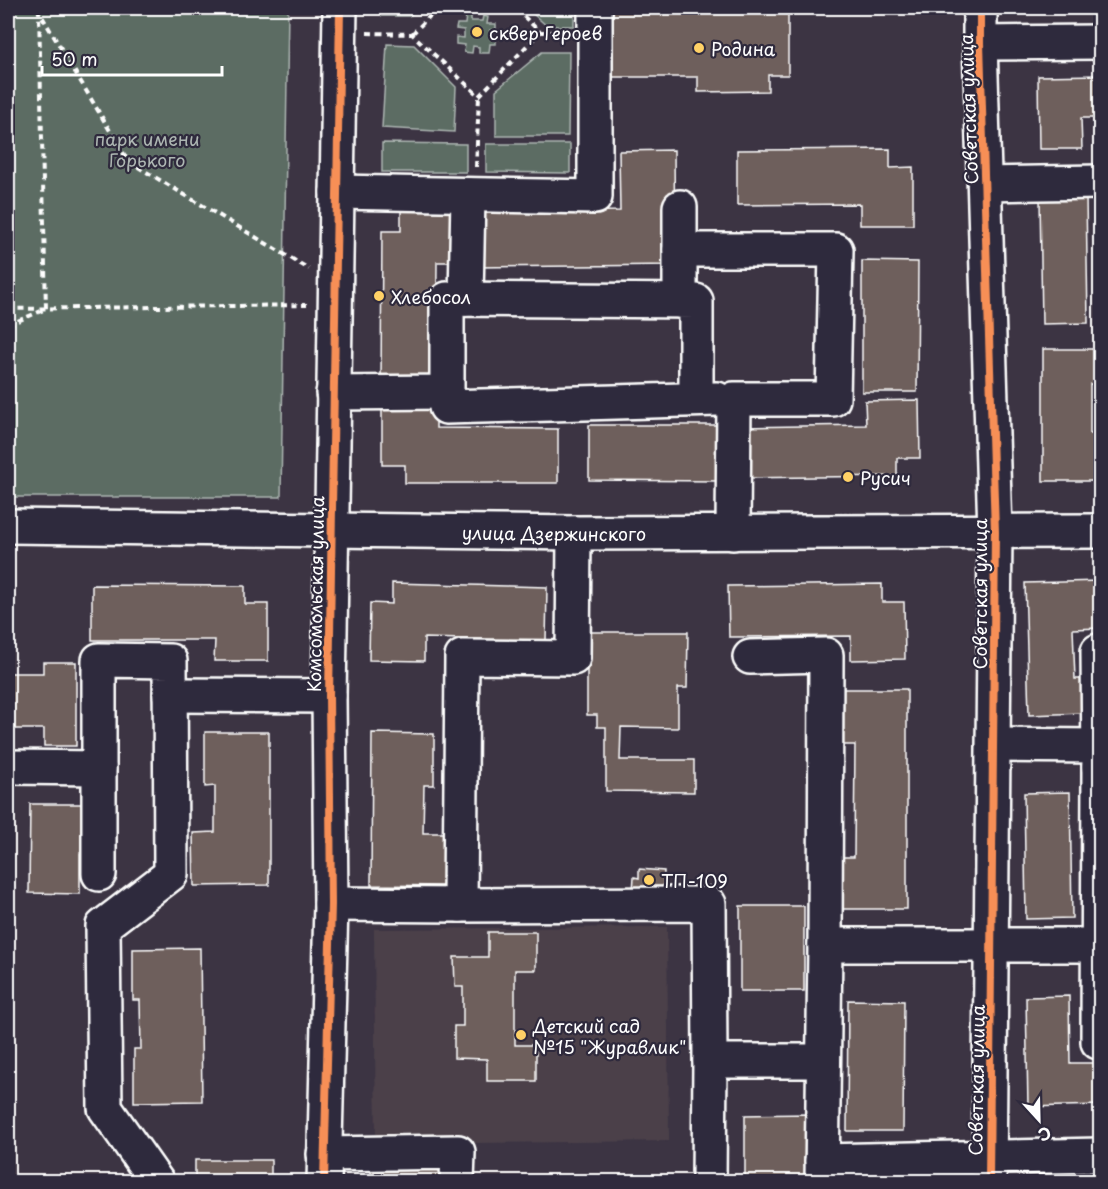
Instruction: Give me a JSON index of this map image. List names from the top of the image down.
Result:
{
  "streets": {
    "street": ["Советская улица", "улица Дзержинского", "Комсомольская улица"]
  },
  "crossings": [
    ["Советская улица", "улица Дзержинского"],
    ["улица Дзержинского", "Комсомольская улица"]
  ],
  "parks": ["парк имени Горького"],
  "places": [
    "сквер Героев",
    "Родина",
    "Хлебосол",
    "Русич",
    "ТП-109",
    "Детский сад №15 \"Журавлик\""
  ],
  "scale_bar": "50 m",
  "north": "bottom"
}
